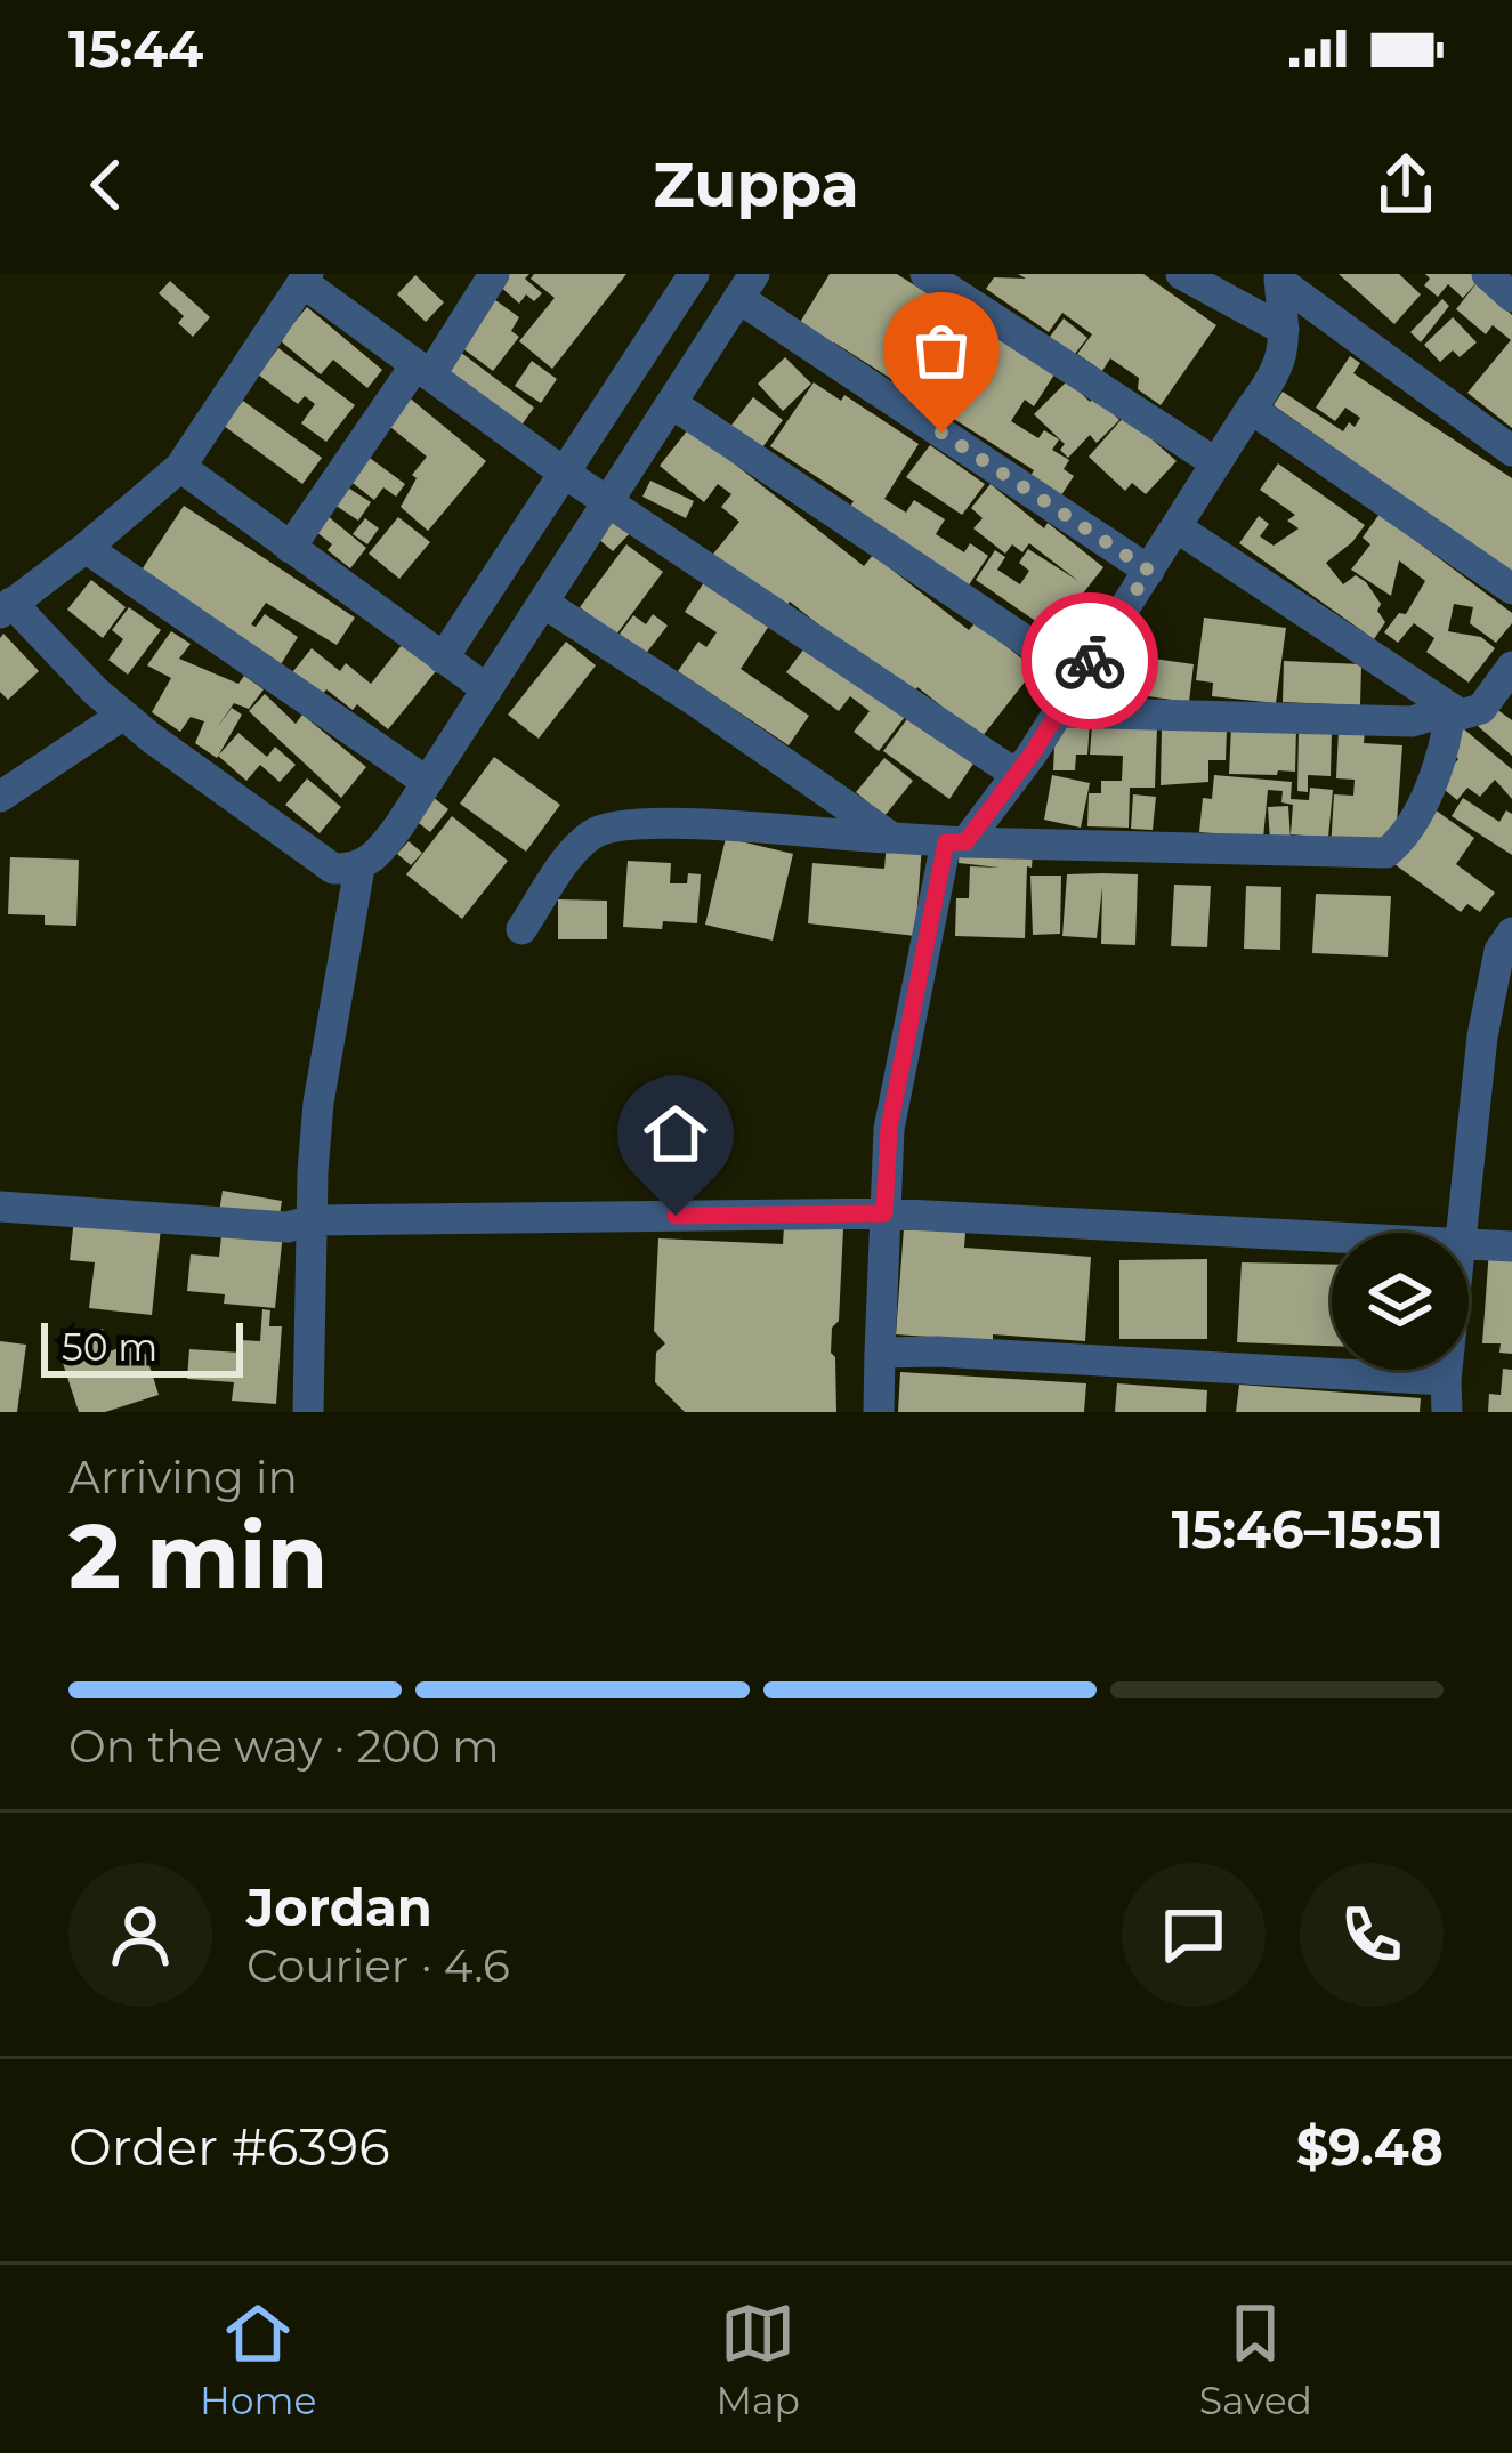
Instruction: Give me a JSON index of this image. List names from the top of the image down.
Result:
{
  "scale_bar": "50 m",
  "page": {
    "status": "15:44",
    "header": "Zuppa",
    "scale": "50 m",
    "heading": ["2 min", "Arriving in", "15:46–15:51"],
    "panel": [
      "Jordan",
      "Courier · 4.6",
      "Order #6396",
      "$9.48"
    ],
    "bar": "On the way · 200 m",
    "tabs": ["Home", "Map", "Saved"]
  }
}
